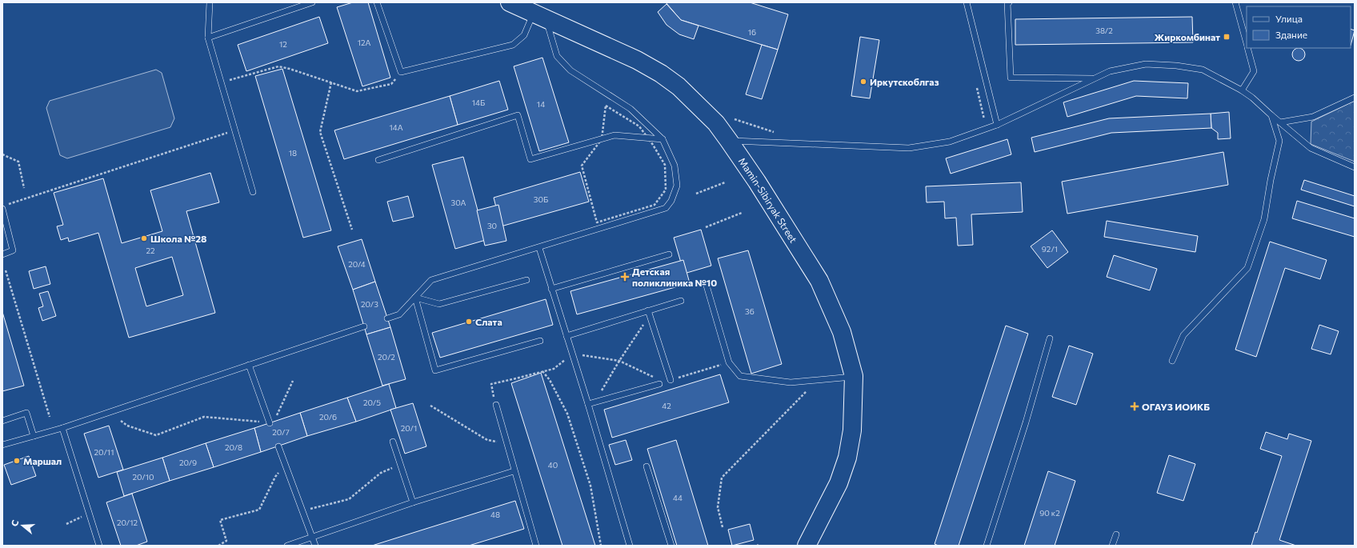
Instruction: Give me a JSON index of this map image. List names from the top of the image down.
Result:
{
  "streets": {
    "main road": ["Mamin-Sibiryak Street"]
  },
  "places": {
    "transit": ["Жиркомбинат"],
    "other": [
      "Иркутскоблгаз",
      "Школа №28",
      "Слата",
      "Маршал"
    ],
    "health": ["Детская поликлиника №10", "ОГАУЗ ИОИКБ"]
  },
  "house_numbers": [
    "38/2",
    "16",
    "12А",
    "12",
    "14Б",
    "14",
    "14А",
    "18",
    "30Б",
    "30А",
    "30",
    "92/1",
    "22",
    "20/4",
    "20/3",
    "36",
    "20/2",
    "20/5",
    "42",
    "20/6",
    "20/1",
    "20/7",
    "20/8",
    "20/11",
    "20/9",
    "40",
    "20/10",
    "44",
    "90 к2",
    "48",
    "20/12"
  ],
  "legend": ["Улица", "Здание"],
  "north": "left"
}
